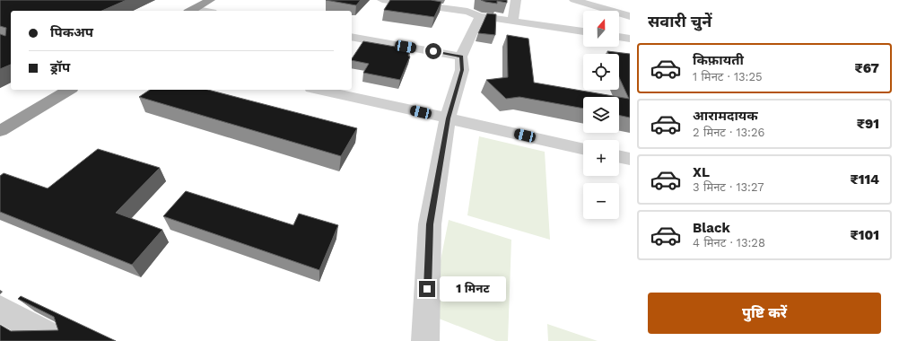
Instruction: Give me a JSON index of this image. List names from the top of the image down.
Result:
{
  "north": "top",
  "page": {
    "heading": "सवारी चुनें",
    "map_buttons": ["+", "−"],
    "banner": ["पिकअप", "ड्रॉप"],
    "list": [
      {
        "name": "किफ़ायती",
        "note": "1 मिनट · 13:25",
        "value": "₹67"
      },
      {
        "name": "आरामदायक",
        "note": "2 मिनट · 13:26",
        "value": "₹91"
      },
      {
        "name": "XL",
        "note": "3 मिनट · 13:27",
        "value": "₹114"
      },
      {
        "name": "Black",
        "note": "4 मिनट · 13:28",
        "value": "₹101"
      }
    ],
    "bubble": "1 मिनट",
    "buttons": "पुष्टि करें"
  }
}
